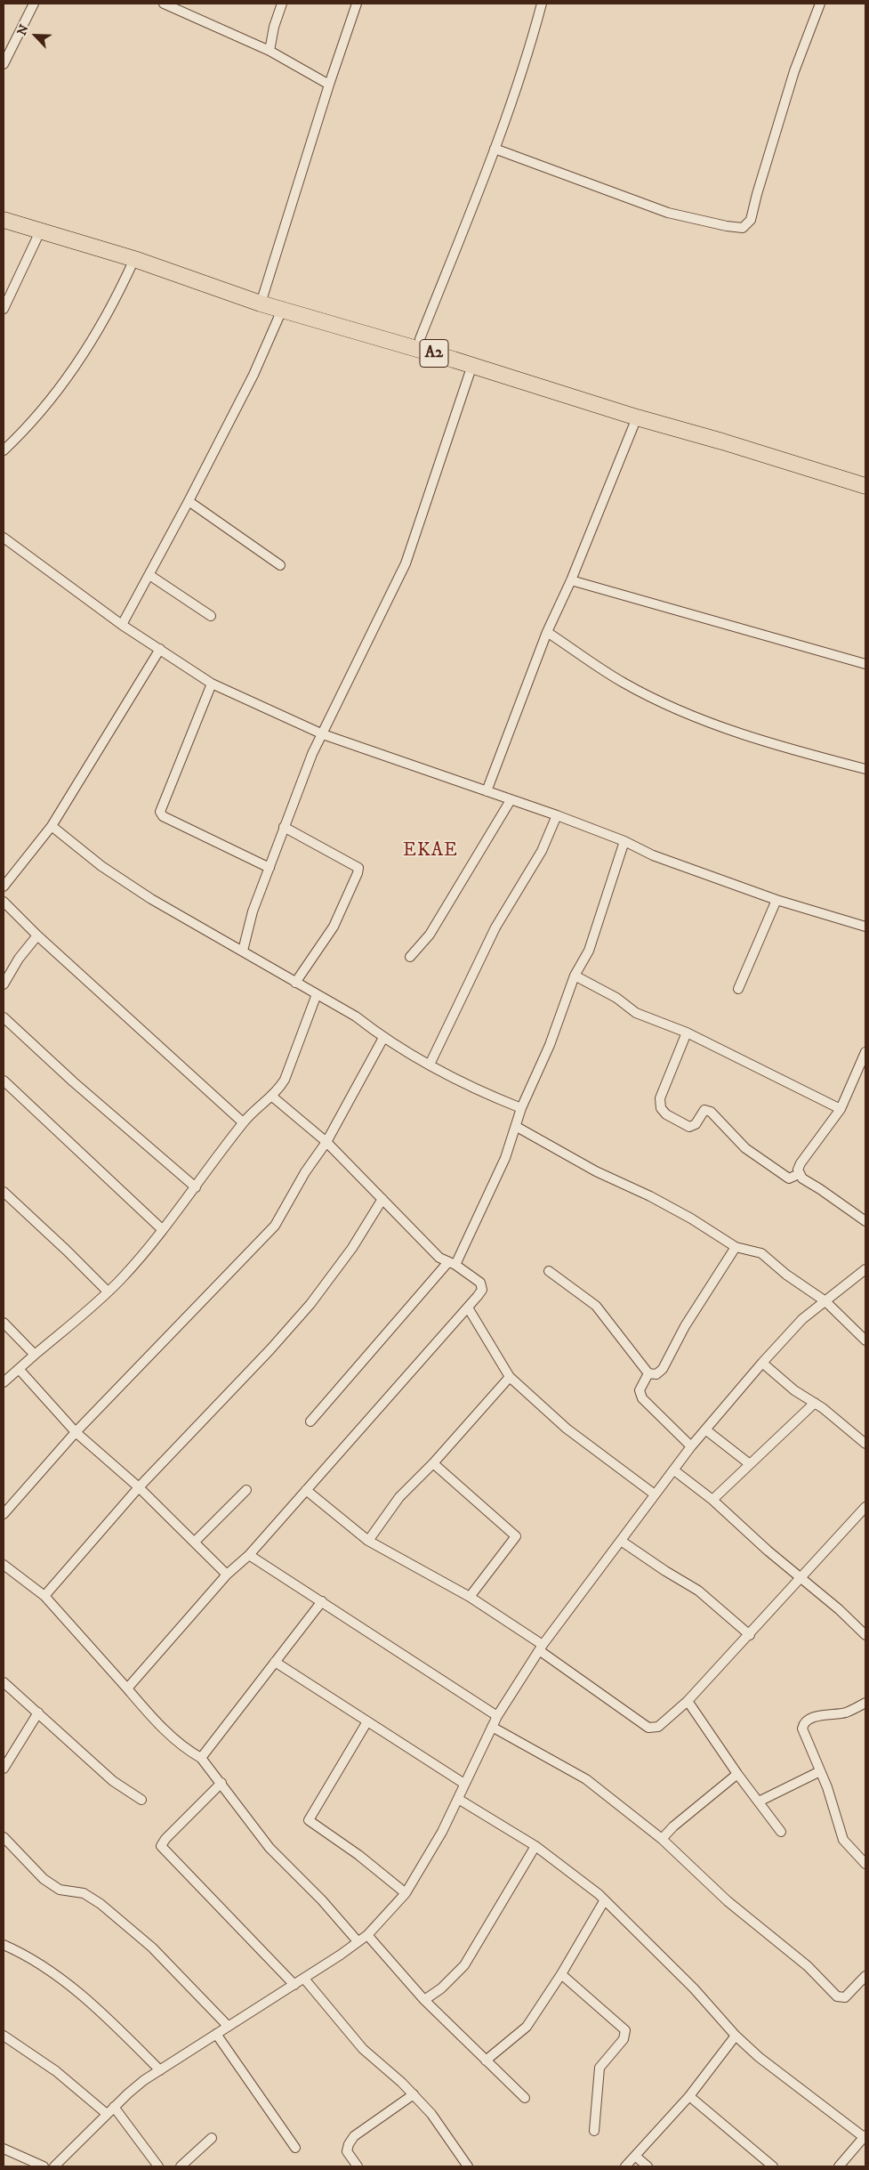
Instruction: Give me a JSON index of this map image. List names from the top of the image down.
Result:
{
  "streets": {
    "highway": ["A2"]
  },
  "districts": ["EKAE"],
  "north": "top left"
}
